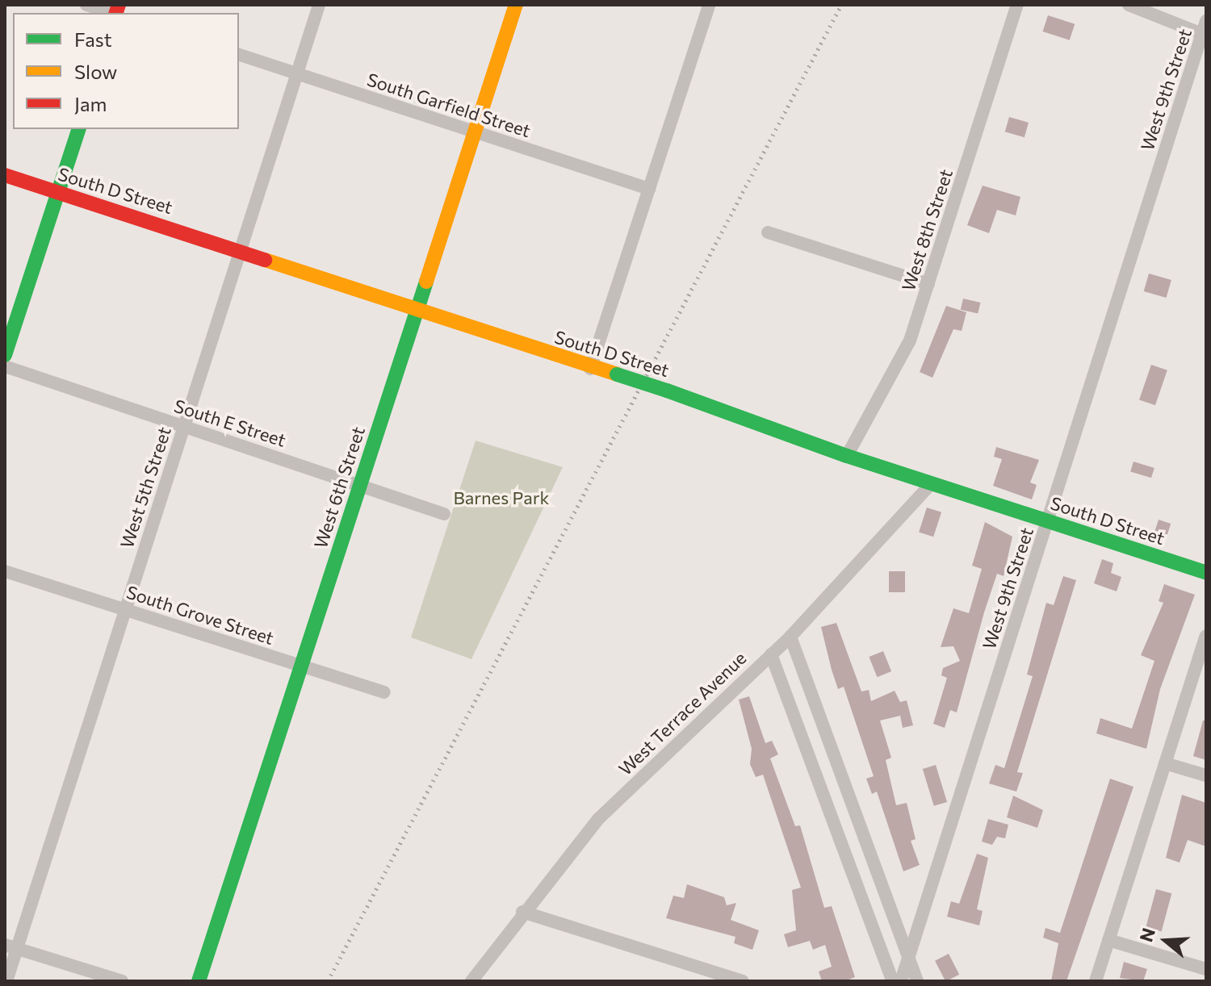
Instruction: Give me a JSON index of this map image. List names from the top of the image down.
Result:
{
  "streets": {
    "main road": ["South D Street", "West 6th Street"],
    "street": [
      "West 9th Street",
      "South Garfield Street",
      "West 8th Street",
      "South E Street",
      "West 5th Street",
      "South Grove Street",
      "West Terrace Avenue"
    ]
  },
  "crossings": [
    ["West 9th Street", "South D Street"],
    ["South Garfield Street", "West 5th Street"],
    ["South Garfield Street", "West 6th Street"],
    ["South D Street", "West 8th Street"],
    ["South D Street", "West 5th Street"],
    ["South D Street", "West 6th Street"],
    ["South D Street", "West Terrace Avenue"],
    ["South E Street", "West 5th Street"],
    ["South E Street", "West 6th Street"],
    ["West 5th Street", "South Grove Street"],
    ["West 6th Street", "South Grove Street"]
  ],
  "parks": ["Barnes Park"],
  "legend": ["Fast", "Slow", "Jam"],
  "north": "left"
}
